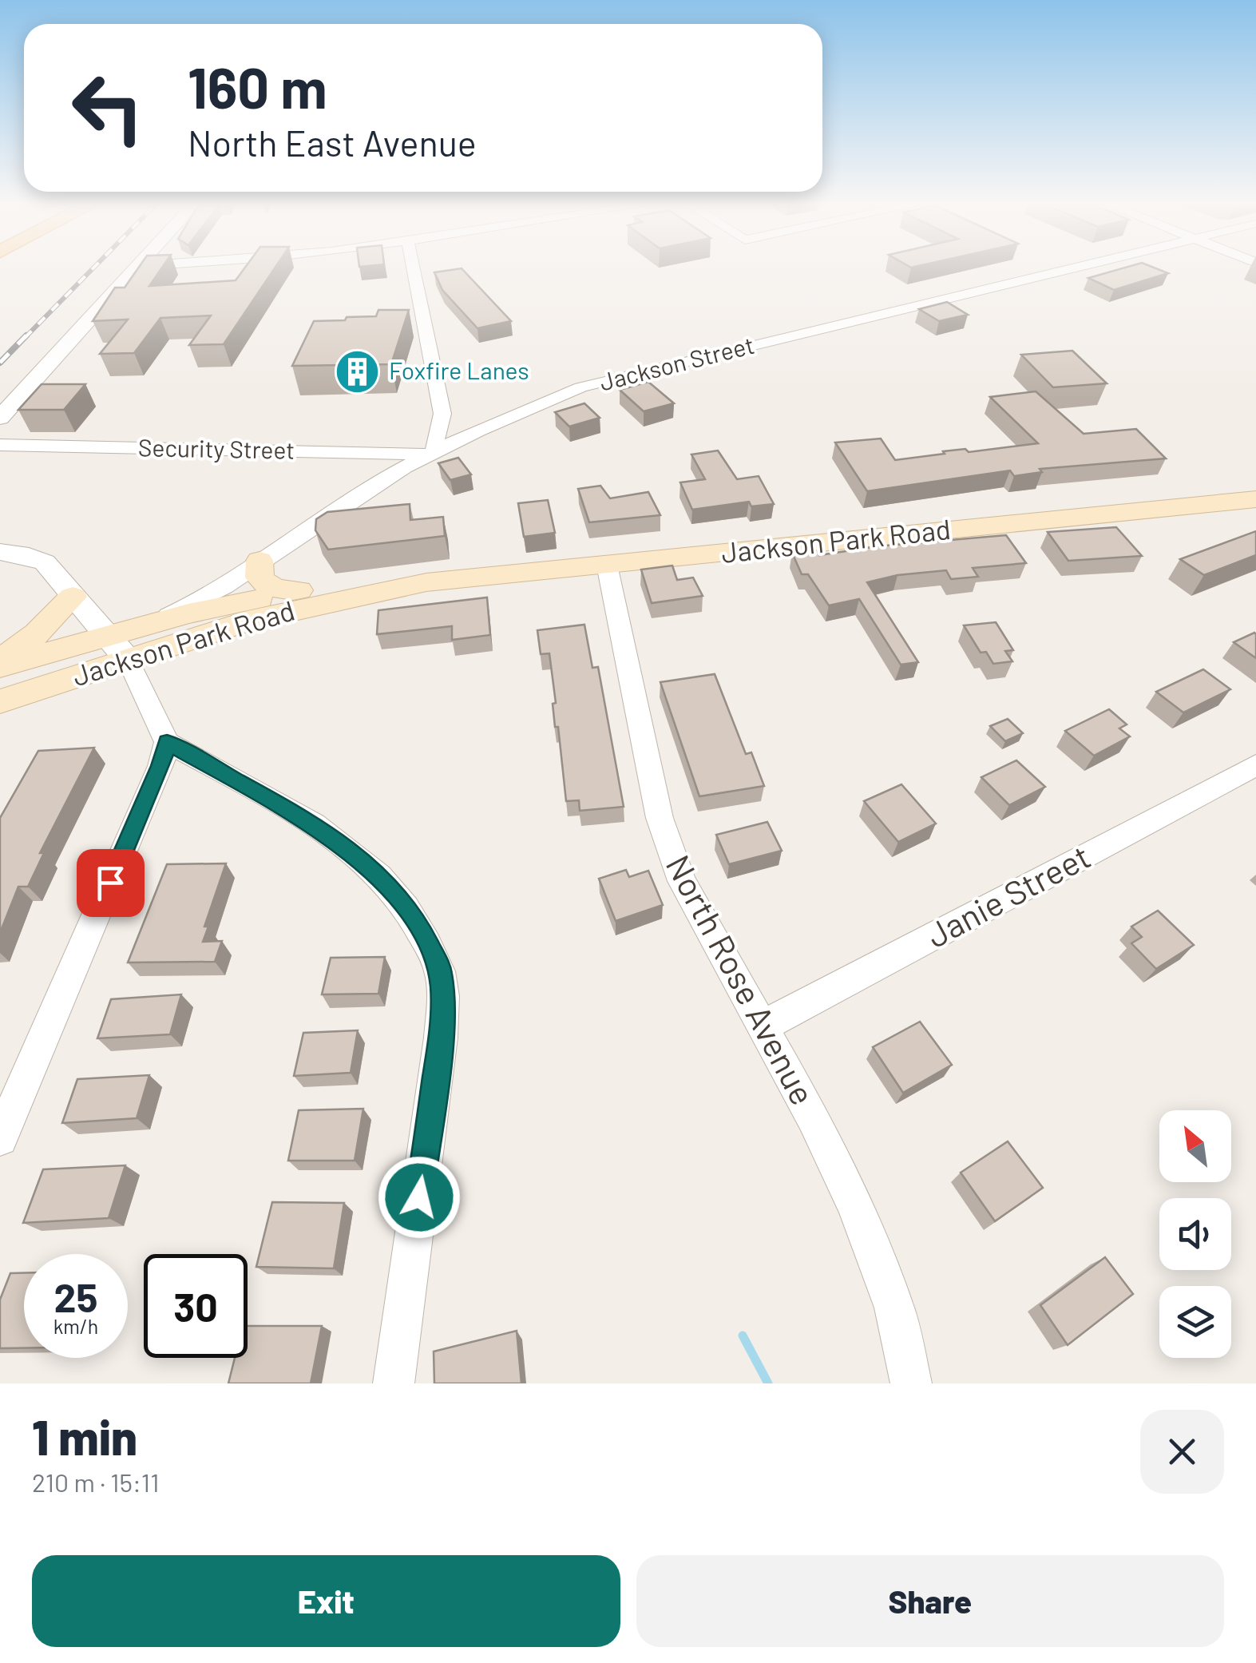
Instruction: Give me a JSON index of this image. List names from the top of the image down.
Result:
{
  "streets": {
    "main road": ["Jackson Park Road"],
    "street": [
      "Jackson Street",
      "Security Street",
      "Janie Street",
      "North Rose Avenue"
    ]
  },
  "crossings": [
    ["Jackson Street", "Security Street"],
    ["Jackson Street", "Jackson Park Road"],
    ["Jackson Park Road", "North Rose Avenue"],
    ["Janie Street", "North Rose Avenue"]
  ],
  "places": {
    "building": ["Foxfire Lanes"]
  },
  "north": "top left",
  "page": {
    "turn": ["160 m", "North East Avenue"],
    "speed": "25 km/h",
    "limit": "30",
    "heading": ["1 min", "210 m · 15:11"],
    "buttons": ["Exit", "Share"]
  }
}
